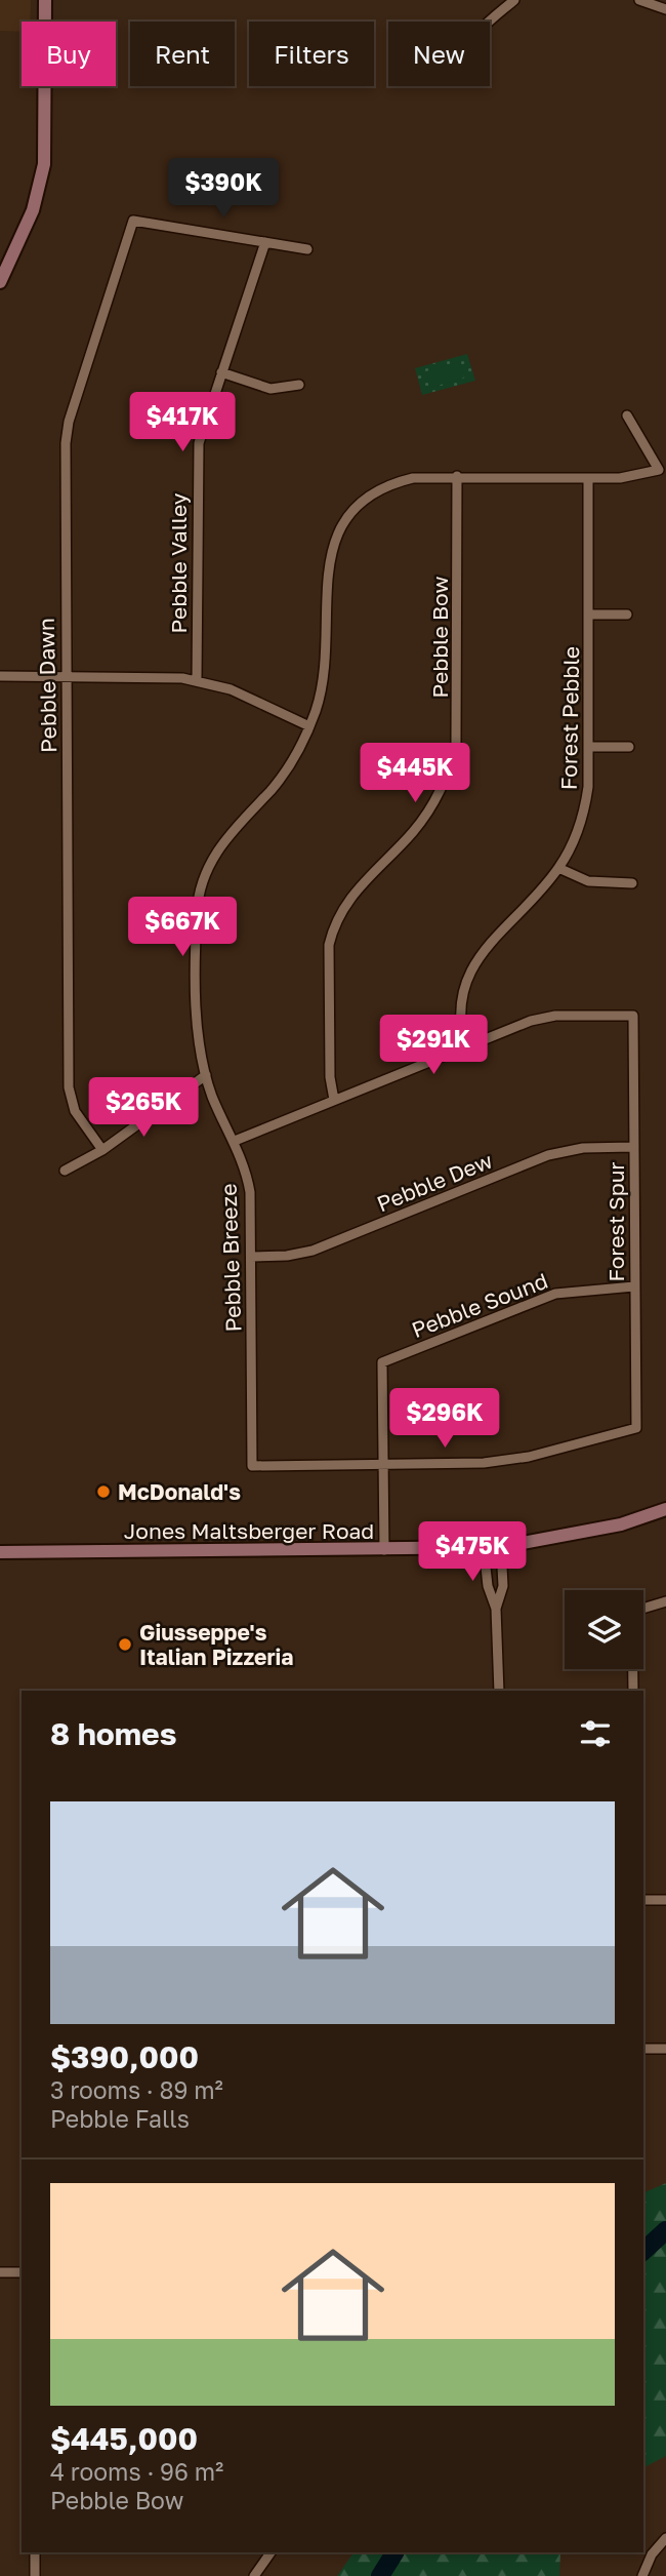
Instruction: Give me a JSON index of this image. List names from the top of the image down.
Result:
{
  "streets": {
    "main road": ["Jones Maltsberger Road"],
    "street": [
      "Pebble Valley",
      "Pebble Bow",
      "Pebble Dawn",
      "Forest Pebble",
      "Pebble Dew",
      "Forest Spur",
      "Pebble Breeze",
      "Pebble Sound"
    ]
  },
  "crossings": [
    ["Pebble Valley", "Pebble Dawn"],
    ["Pebble Bow", "Pebble Breeze"],
    ["Forest Pebble", "Forest Spur"],
    ["Forest Pebble", "Pebble Breeze"],
    ["Pebble Dew", "Forest Spur"],
    ["Pebble Dew", "Pebble Breeze"],
    ["Forest Spur", "Pebble Breeze"],
    ["Forest Spur", "Pebble Sound"],
    ["Pebble Breeze", "Pebble Sound"]
  ],
  "places": ["McDonald's", "Giusseppe's Italian Pizzeria"],
  "page": {
    "chip": [
      "Buy",
      "Rent",
      "Filters",
      "New"
    ],
    "price": [
      "$390K",
      "$417K",
      "$445K",
      "$667K",
      "$291K",
      "$265K",
      "$296K",
      "$475K"
    ],
    "heading": "8 homes",
    "list": [
      {
        "name": "$390,000",
        "note": "3 rooms · 89 m² · Pebble Falls"
      },
      {
        "name": "$445,000",
        "note": "4 rooms · 96 m² · Pebble Bow"
      }
    ]
  }
}
